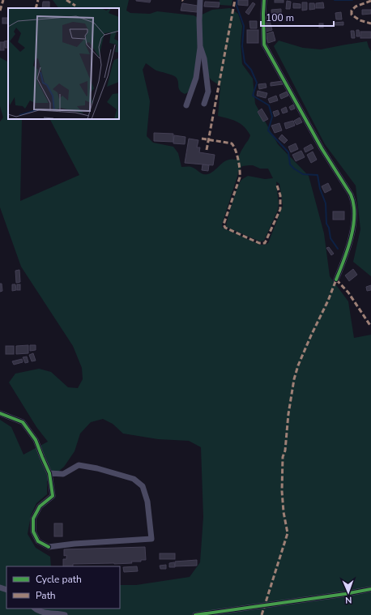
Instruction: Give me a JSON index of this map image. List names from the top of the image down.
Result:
{
  "legend": ["Cycle path", "Path"],
  "scale_bar": "100 m",
  "north": "bottom"
}
